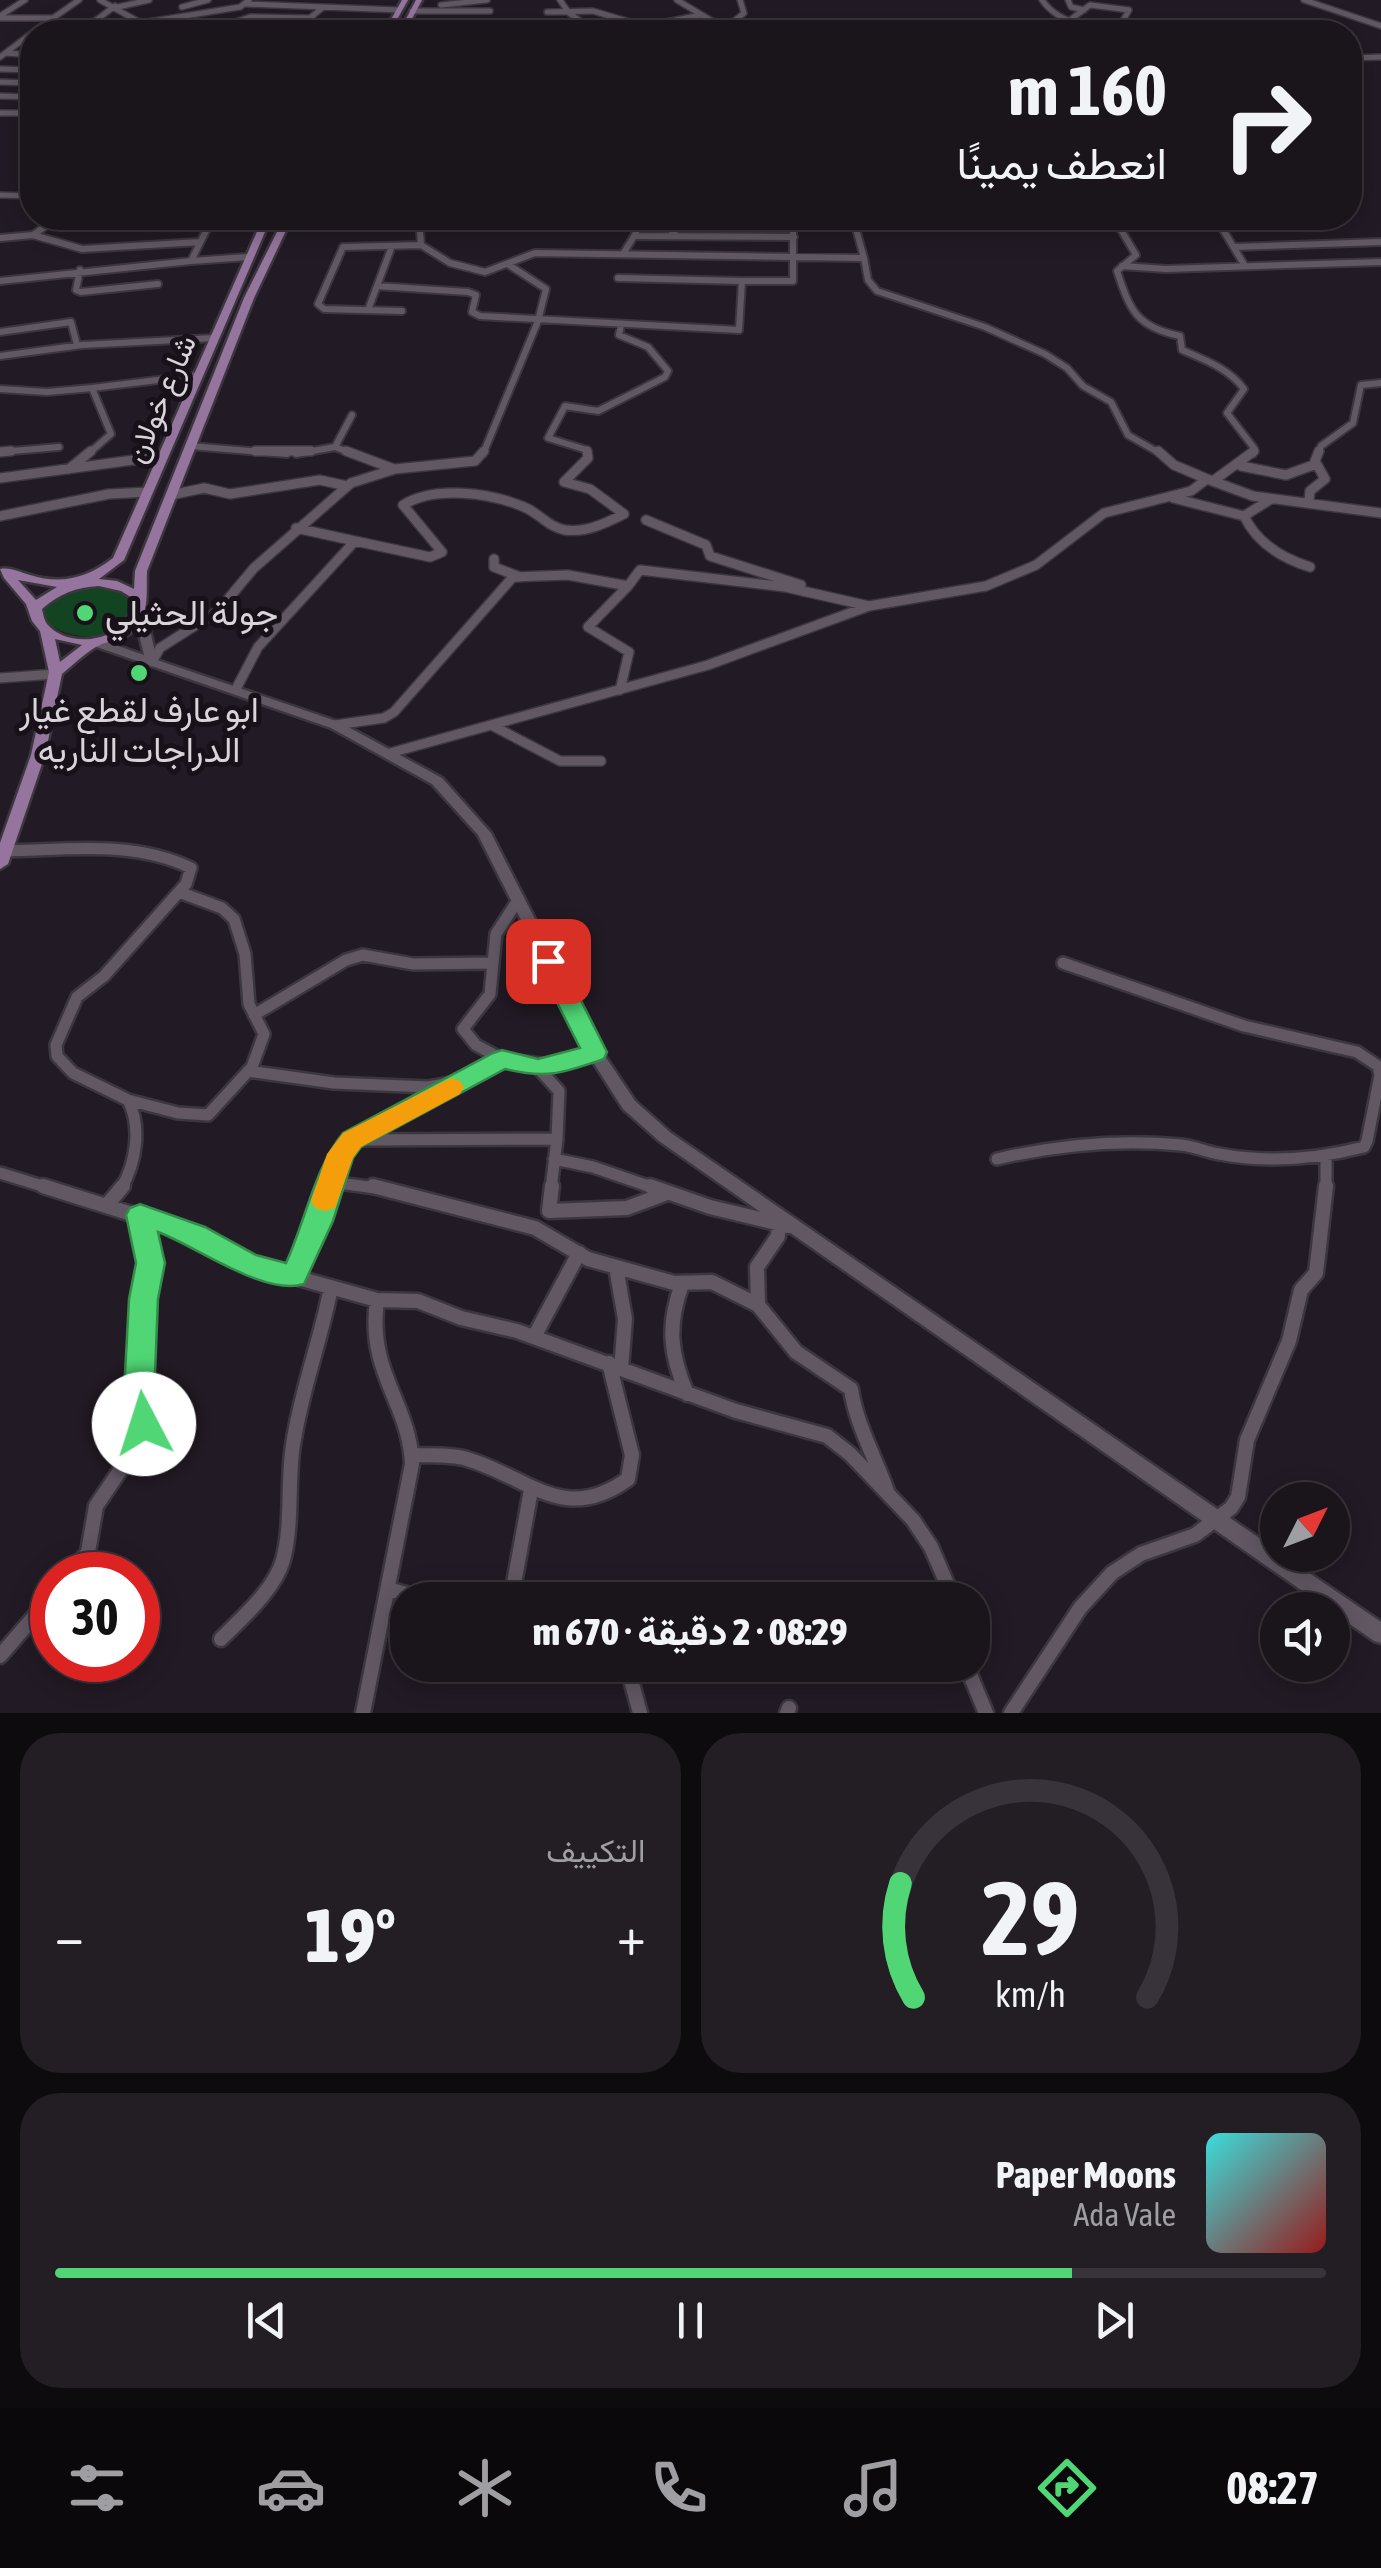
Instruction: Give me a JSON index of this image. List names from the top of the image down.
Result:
{
  "streets": {
    "main road": ["شارع خولان"]
  },
  "places": ["جولة الحثيلي", "ابو عارف لقطع غيار الدراجات الناريه"],
  "north": "top right",
  "page": {
    "turn": ["160 m", "انعطف يمينًا"],
    "limit": "30",
    "trip": "08:29 · 2 دقيقة · 670 m",
    "tile": "التكييف",
    "heat": ["−", "19°", "+"],
    "song": ["Paper Moons", "Ada Vale"],
    "tabs": "08:27",
    "gauge": ["29", "km/h"]
  }
}
